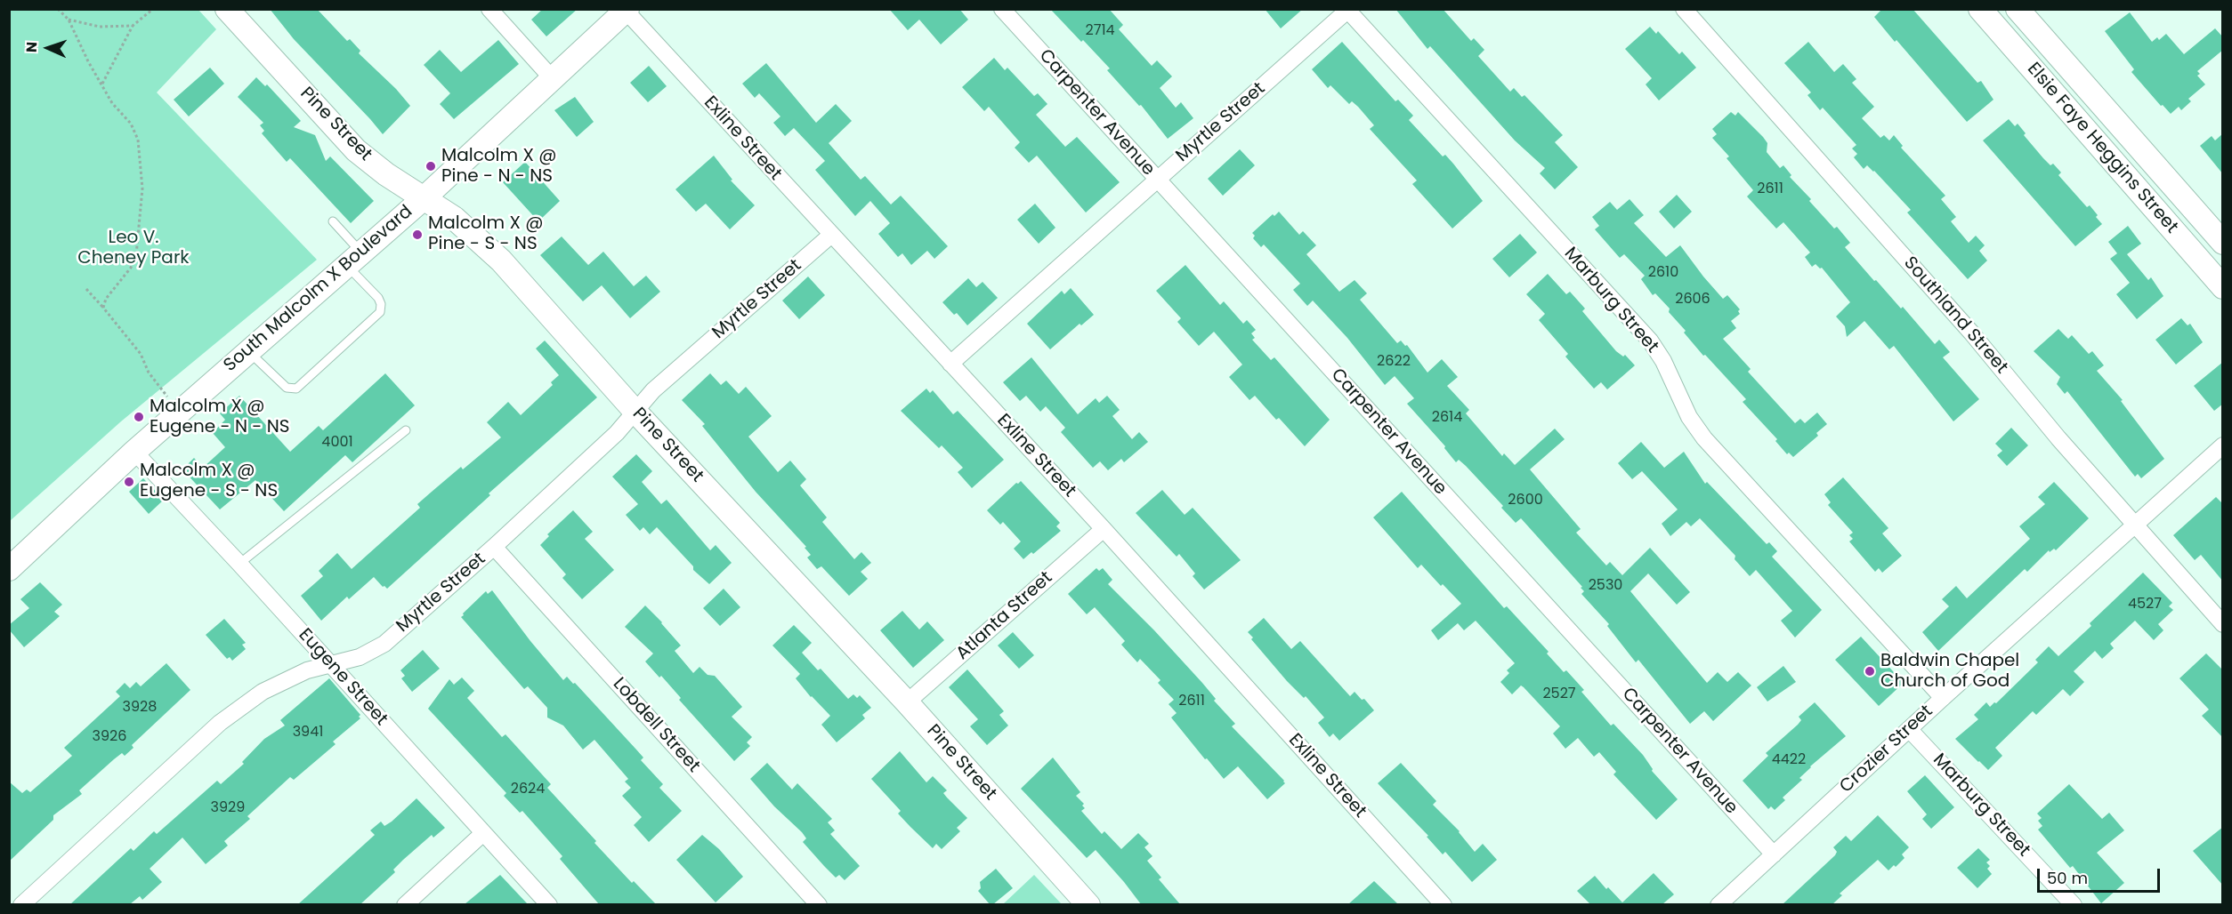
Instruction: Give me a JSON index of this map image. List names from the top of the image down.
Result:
{
  "streets": {
    "street": [
      "Carpenter Avenue",
      "Myrtle Street",
      "Pine Street",
      "Exline Street",
      "Elsie Faye Heggins Street",
      "South Malcolm X Boulevard",
      "Marburg Street",
      "Southland Street",
      "Atlanta Street",
      "Eugene Street",
      "Lobdell Street",
      "Crozier Street"
    ]
  },
  "crossings": [
    ["Carpenter Avenue", "Myrtle Street"],
    ["Carpenter Avenue", "Crozier Street"],
    ["Myrtle Street", "Pine Street"],
    ["Myrtle Street", "Exline Street"],
    ["Myrtle Street", "Marburg Street"],
    ["Myrtle Street", "Eugene Street"],
    ["Myrtle Street", "Lobdell Street"],
    ["Pine Street", "South Malcolm X Boulevard"],
    ["Pine Street", "Atlanta Street"],
    ["Exline Street", "South Malcolm X Boulevard"],
    ["Exline Street", "Atlanta Street"],
    ["South Malcolm X Boulevard", "Eugene Street"],
    ["Marburg Street", "Crozier Street"],
    ["Southland Street", "Crozier Street"]
  ],
  "parks": ["Leo V. Cheney Park"],
  "places": [
    "Malcolm X @ Pine - N - NS",
    "Malcolm X @ Pine - S - NS",
    "Malcolm X @ Eugene - N - NS",
    "Malcolm X @ Eugene - S - NS",
    "Baldwin Chapel Church of God"
  ],
  "house_numbers": [
    "2714",
    "2611",
    "2610",
    "2606",
    "2622",
    "2614",
    "4001",
    "2600",
    "2530",
    "4527",
    "2527",
    "2611",
    "3928",
    "3941",
    "3926",
    "4422",
    "2624",
    "3929"
  ],
  "scale_bar": "50 m",
  "north": "left"
}
